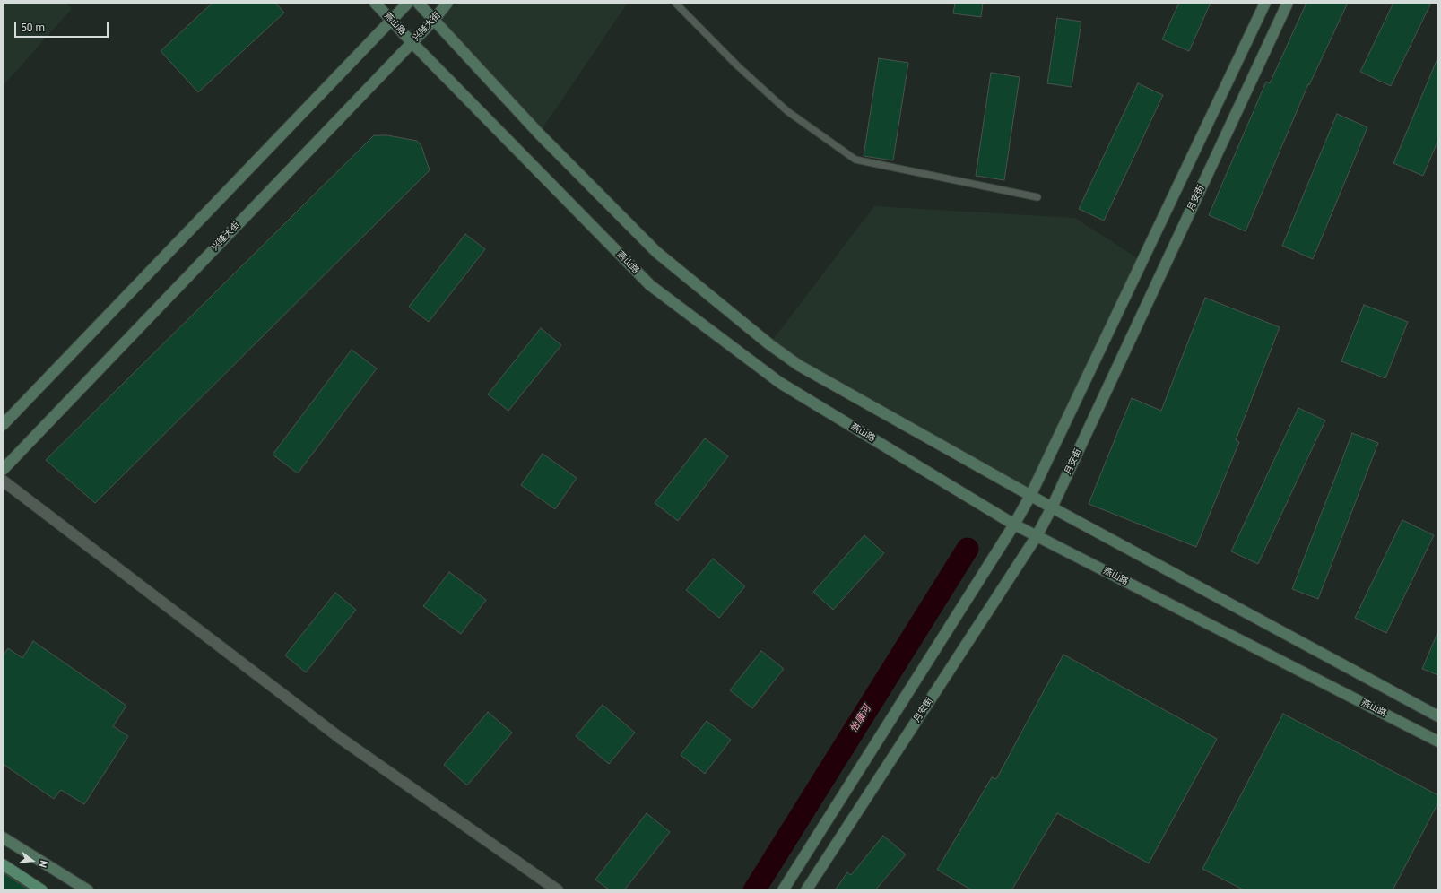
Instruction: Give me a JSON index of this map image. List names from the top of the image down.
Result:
{
  "streets": {
    "street": ["燕山路", "兴隆大街", "月安街"]
  },
  "crossings": [
    ["燕山路", "兴隆大街"],
    ["燕山路", "月安街"]
  ],
  "water": ["怡康河"],
  "scale_bar": "50 m",
  "north": "right"
}
